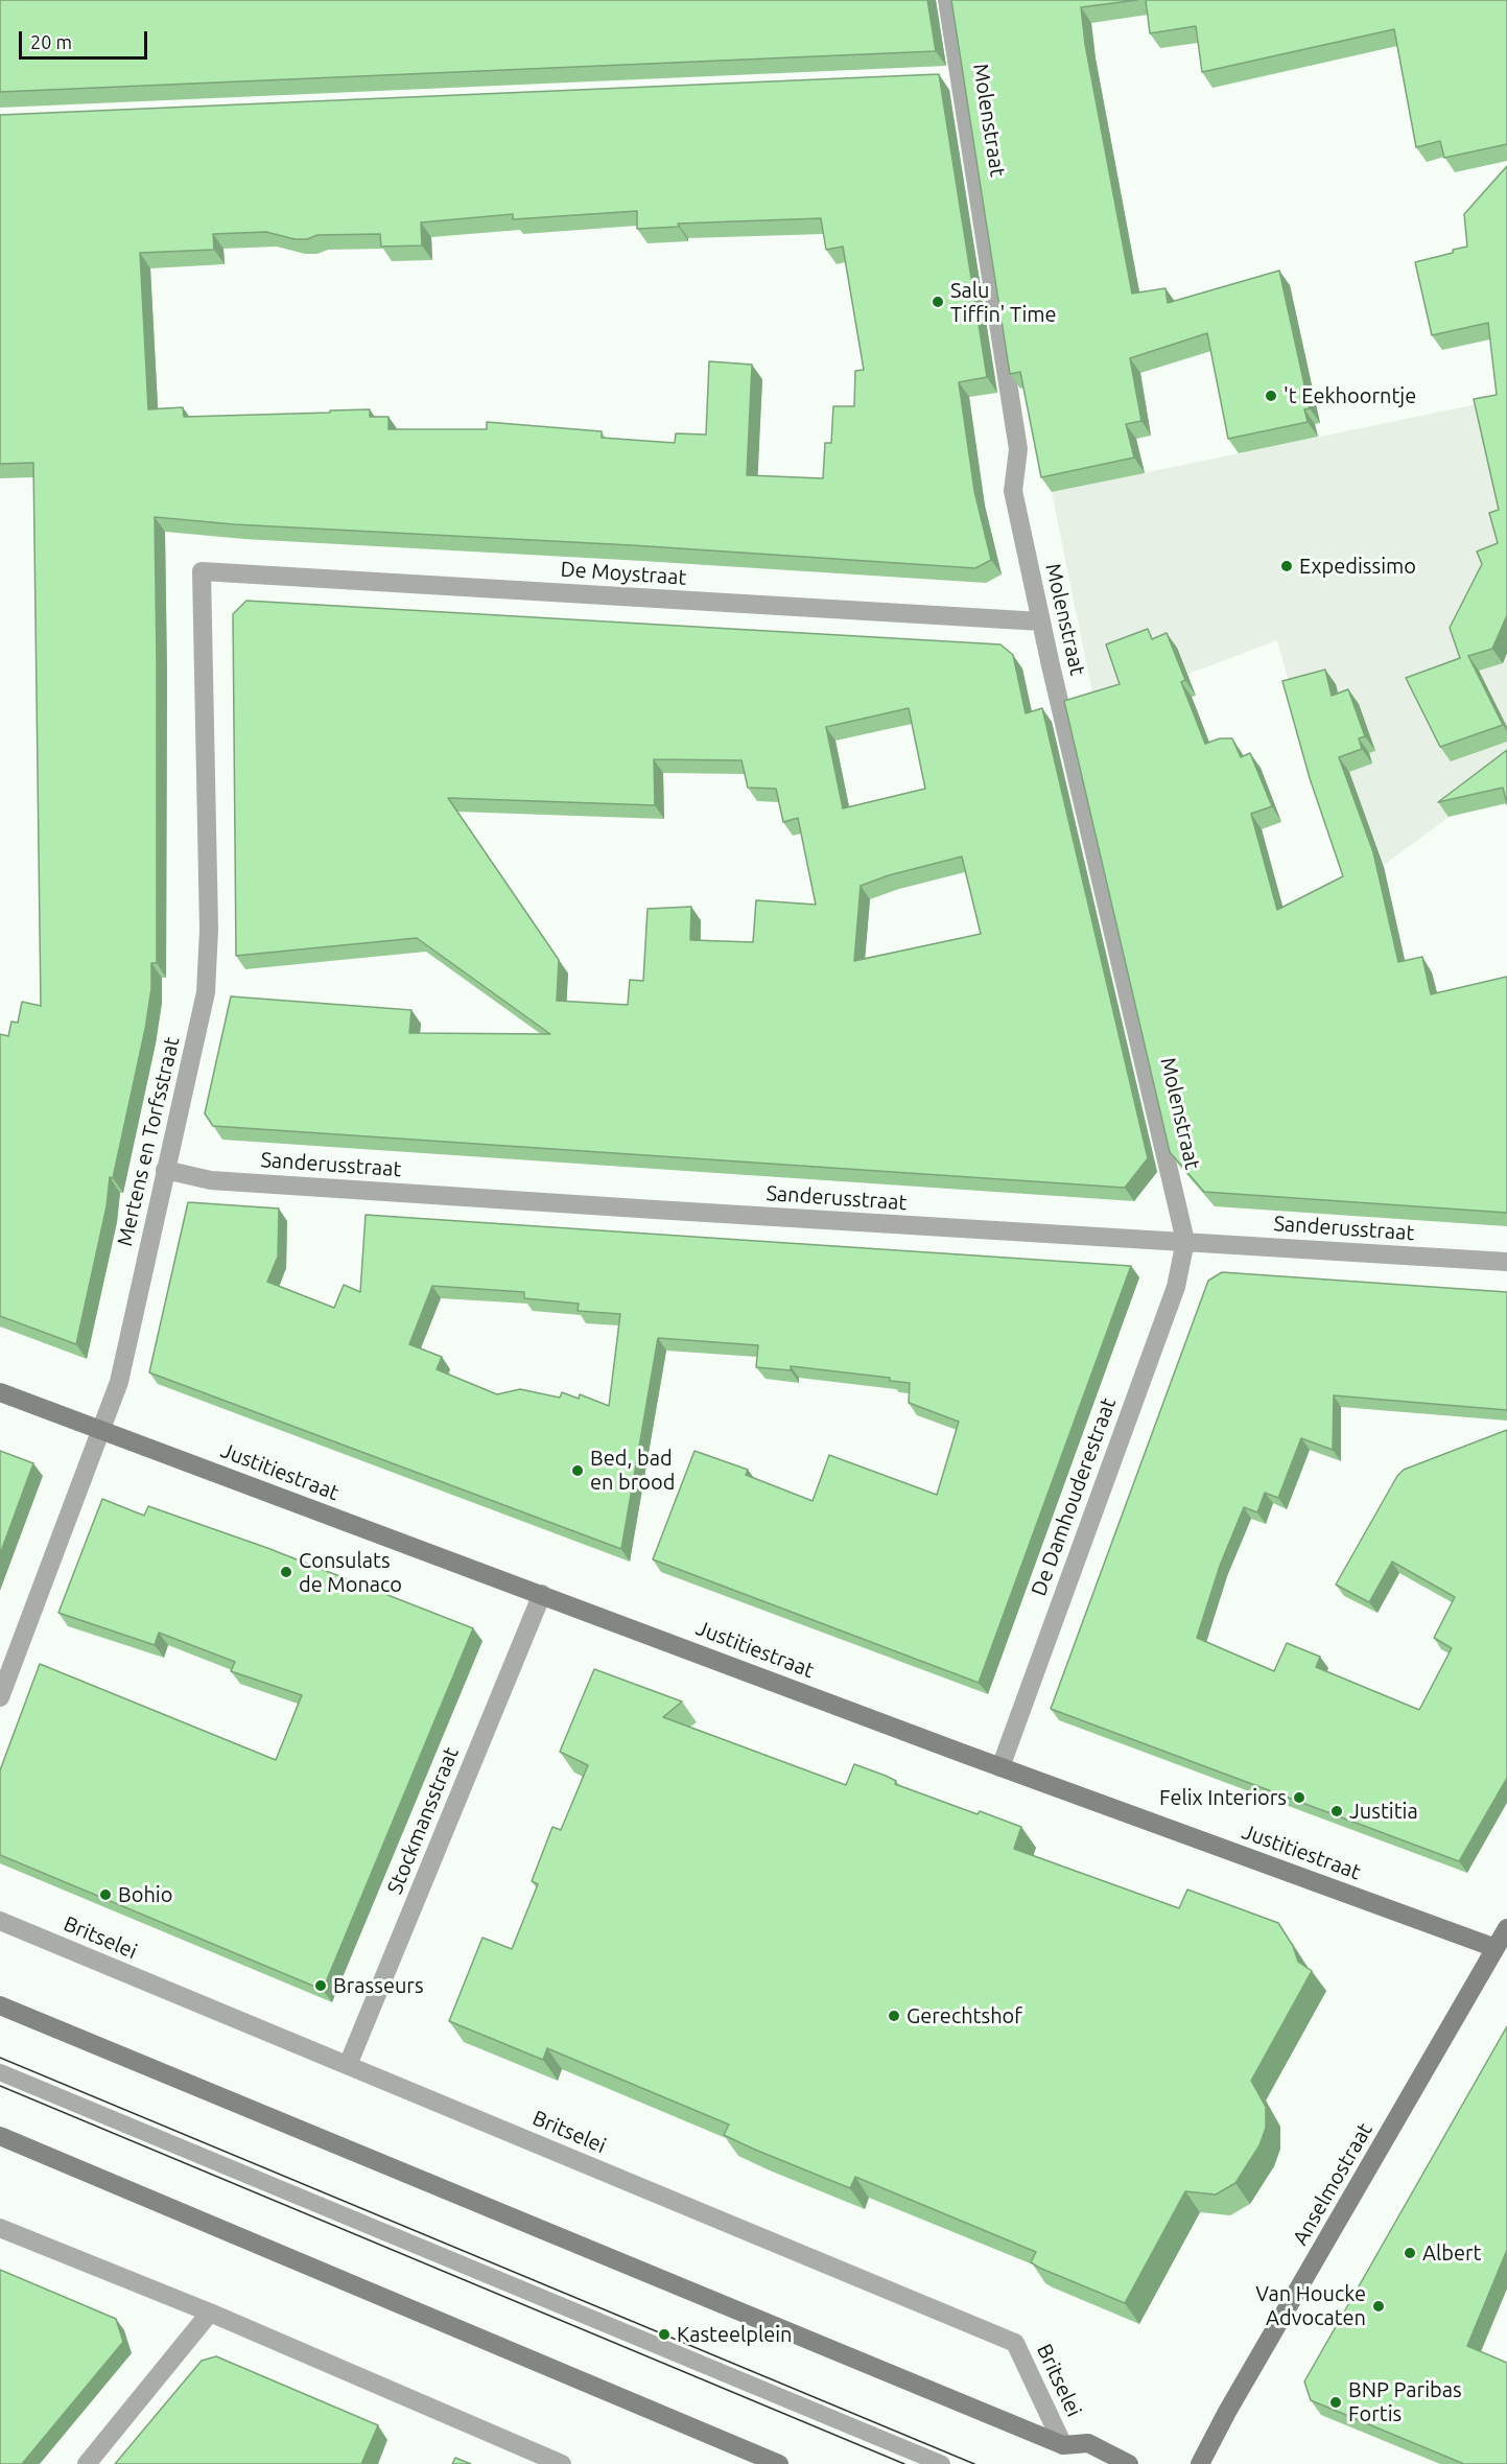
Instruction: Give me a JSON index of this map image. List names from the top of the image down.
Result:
{
  "streets": {
    "street": [
      "Molenstraat",
      "De Moystraat",
      "Mertens en Torfsstraat",
      "Sanderusstraat",
      "Justitiestraat",
      "De Damhouderestraat",
      "Stockmansstraat",
      "Britselei",
      "Anselmostraat"
    ]
  },
  "crossings": [
    ["Molenstraat", "De Moystraat"],
    ["Molenstraat", "Sanderusstraat"],
    ["Molenstraat", "De Damhouderestraat"],
    ["De Moystraat", "Mertens en Torfsstraat"],
    ["Mertens en Torfsstraat", "Sanderusstraat"],
    ["Mertens en Torfsstraat", "Justitiestraat"],
    ["Sanderusstraat", "De Damhouderestraat"],
    ["Justitiestraat", "De Damhouderestraat"],
    ["Justitiestraat", "Stockmansstraat"],
    ["Justitiestraat", "Anselmostraat"],
    ["Stockmansstraat", "Britselei"]
  ],
  "places": [
    "Salu Tiffin' Time",
    "'t Eekhoorntje",
    "Expedissimo",
    "Bed, bad en brood",
    "Consulats de Monaco",
    "Felix Interiors",
    "Justitia",
    "Bohio",
    "Brasseurs",
    "Gerechtshof",
    "Albert",
    "Van Houcke Advocaten",
    "Kasteelplein",
    "BNP Paribas Fortis"
  ],
  "scale_bar": "20 m"
}
